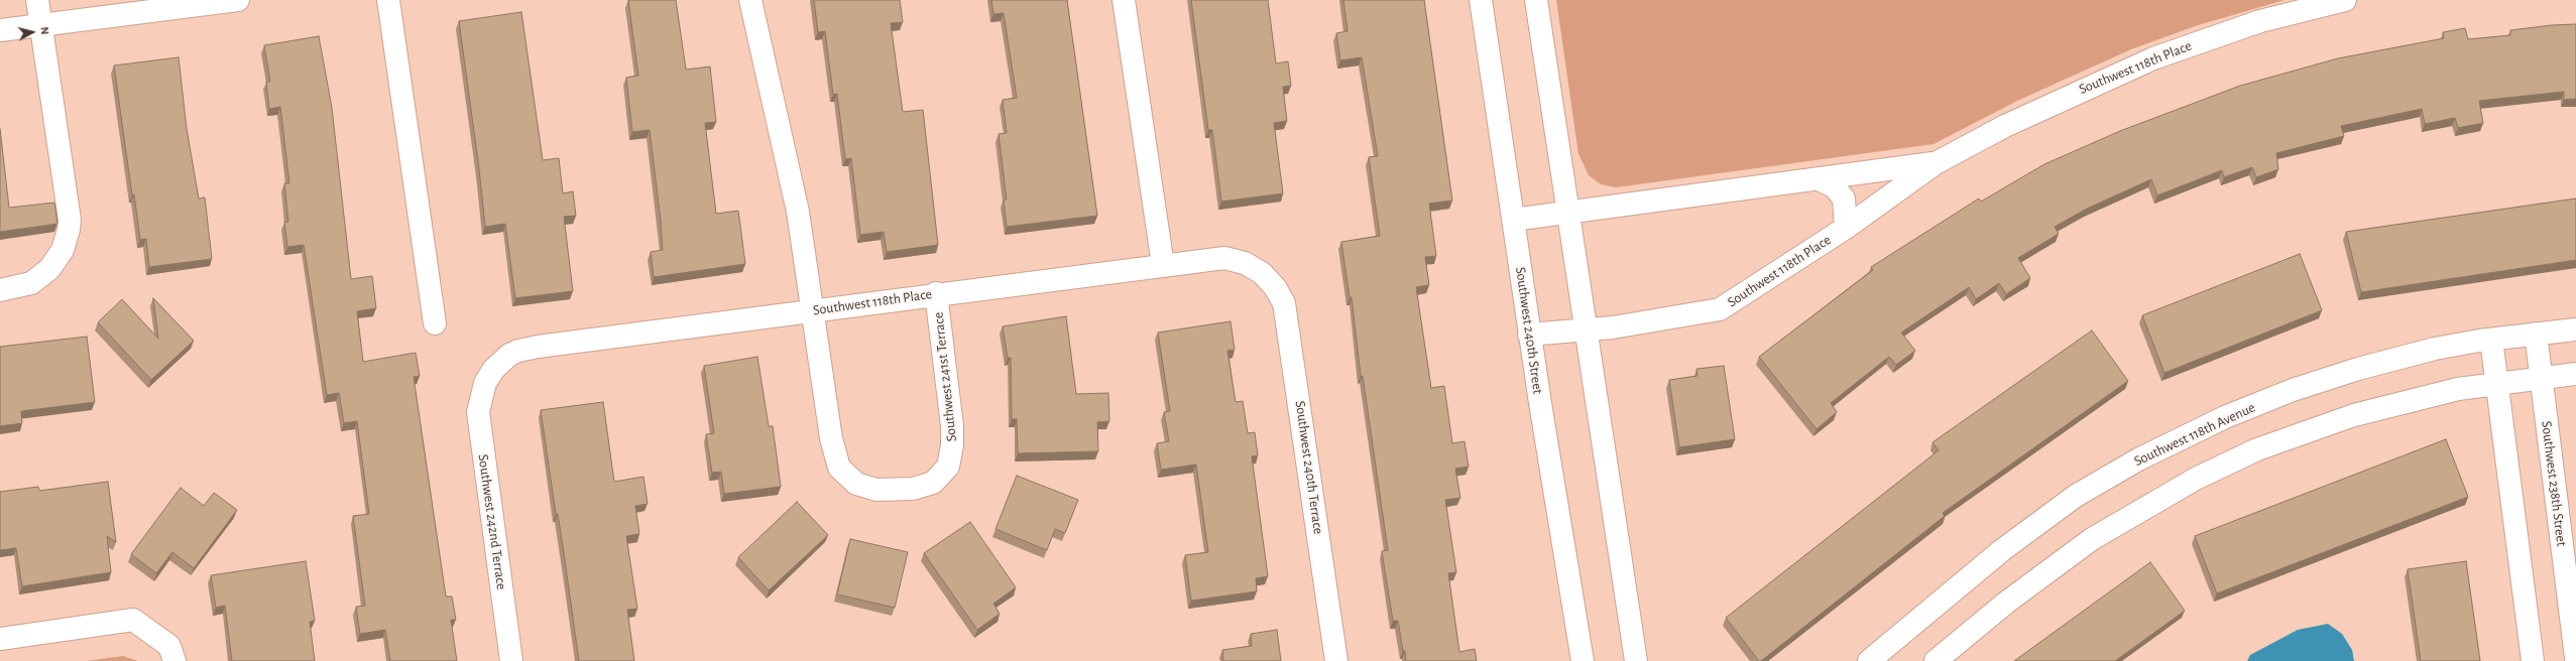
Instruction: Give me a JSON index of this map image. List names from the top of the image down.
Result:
{
  "streets": {
    "street": [
      "Southwest 118th Place",
      "Southwest 240th Street",
      "Southwest 241st Terrace",
      "Southwest 118th Avenue",
      "Southwest 240th Terrace",
      "Southwest 238th Street",
      "Southwest 242nd Terrace"
    ]
  },
  "crossings": [
    ["Southwest 118th Place", "Southwest 240th Street"],
    ["Southwest 118th Place", "Southwest 241st Terrace"],
    ["Southwest 118th Place", "Southwest 240th Terrace"],
    ["Southwest 118th Place", "Southwest 242nd Terrace"],
    ["Southwest 118th Avenue", "Southwest 238th Street"]
  ],
  "north": "right"
}
